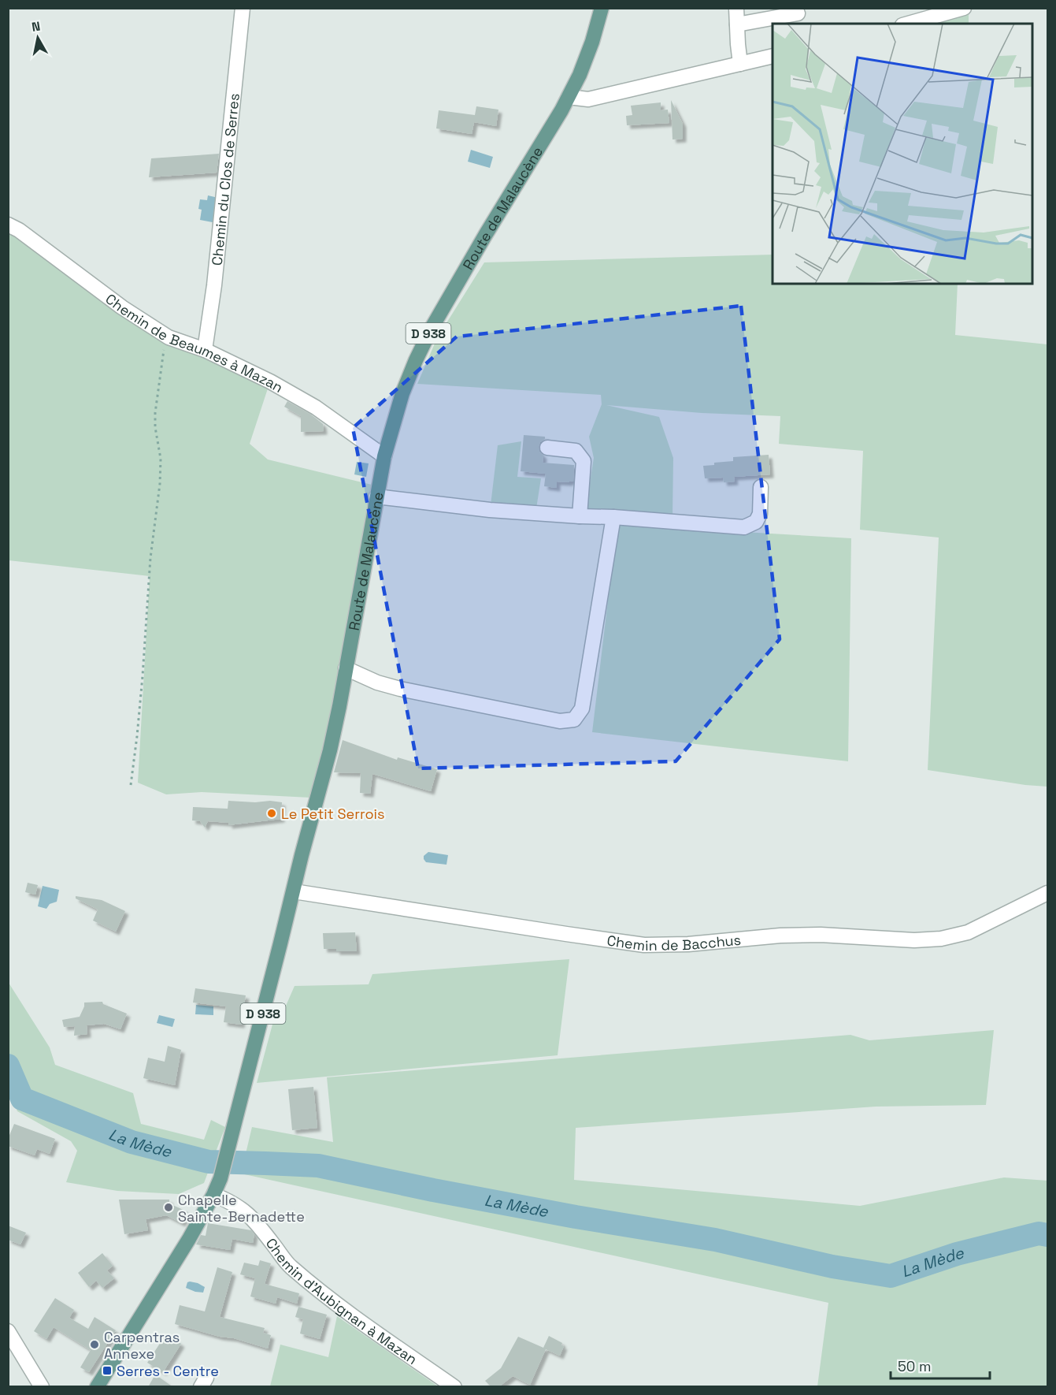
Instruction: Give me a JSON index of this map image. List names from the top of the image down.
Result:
{
  "streets": {
    "main road": ["Route de Malaucène", "D 938"],
    "street": [
      "Chemin du Clos de Serres",
      "Chemin de Beaumes à Mazan",
      "Chemin de Bacchus",
      "Chemin d'Aubignan à Mazan"
    ]
  },
  "crossings": [
    ["Chemin du Clos de Serres", "Chemin de Beaumes à Mazan"],
    ["Route de Malaucène", "D 938"],
    ["Route de Malaucène", "Chemin de Beaumes à Mazan"],
    ["Route de Malaucène", "Chemin de Bacchus"],
    ["Route de Malaucène", "Chemin d'Aubignan à Mazan"],
    ["D 938", "Chemin d'Aubignan à Mazan"]
  ],
  "water": ["La Mède"],
  "places": {
    "other": ["Le Petit Serrois", "Chapelle Sainte-Bernadette", "Carpentras Annexe"],
    "transit": ["Serres - Centre"]
  },
  "scale_bar": "50 m",
  "north": "top"
}
